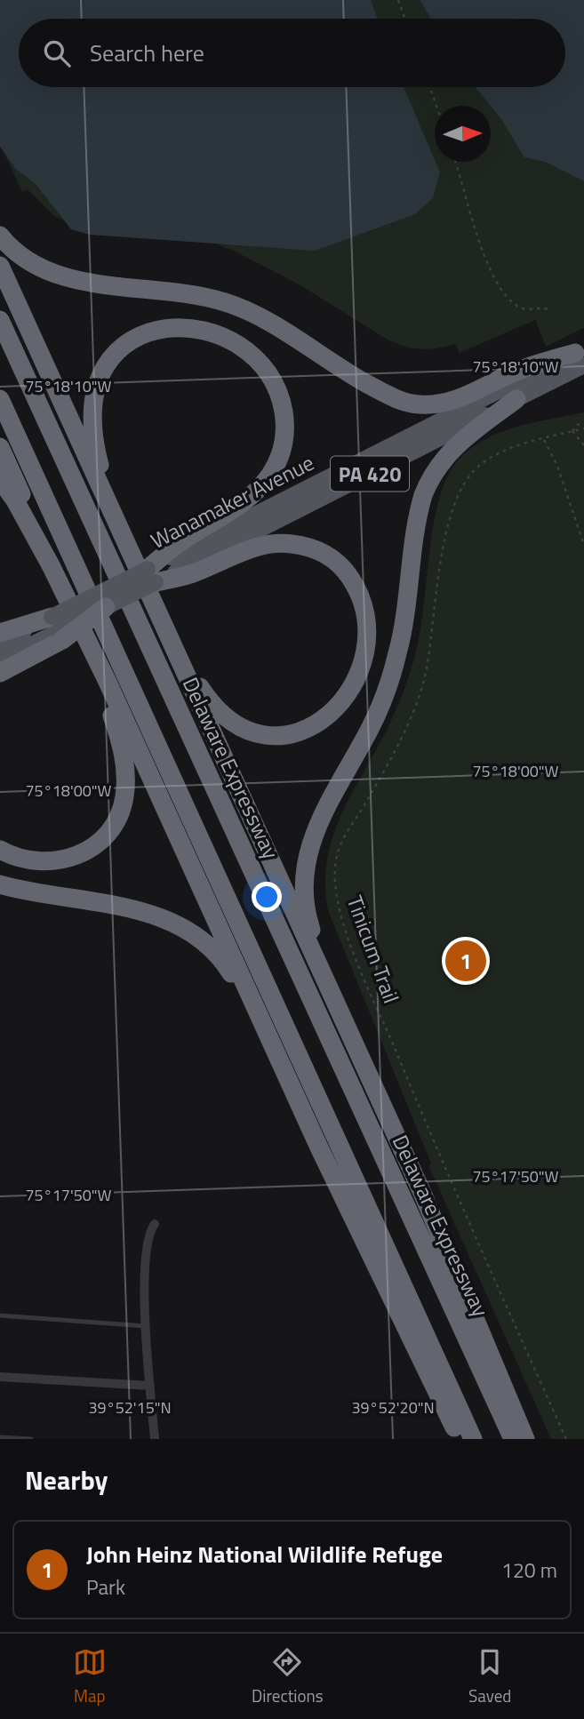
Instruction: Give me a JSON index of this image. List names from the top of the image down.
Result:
{
  "streets": {
    "highway": ["Delaware Expressway"],
    "main road": ["PA 420", "Wanamaker Avenue"],
    "path": ["Tinicum Trail"]
  },
  "north": "right",
  "page": {
    "search": "Search here",
    "pins": "1",
    "heading": "Nearby",
    "list": [
      {
        "mark": "1",
        "name": "John Heinz National Wildlife Refuge",
        "note": "Park",
        "value": "120 m"
      }
    ],
    "nav": ["Map", "Directions", "Saved"]
  },
  "coordinates": [
    "75°18'10\"W",
    "75°18'00\"W",
    "75°17'50\"W",
    "39°52'15\"N",
    "39°52'20\"N"
  ]
}
